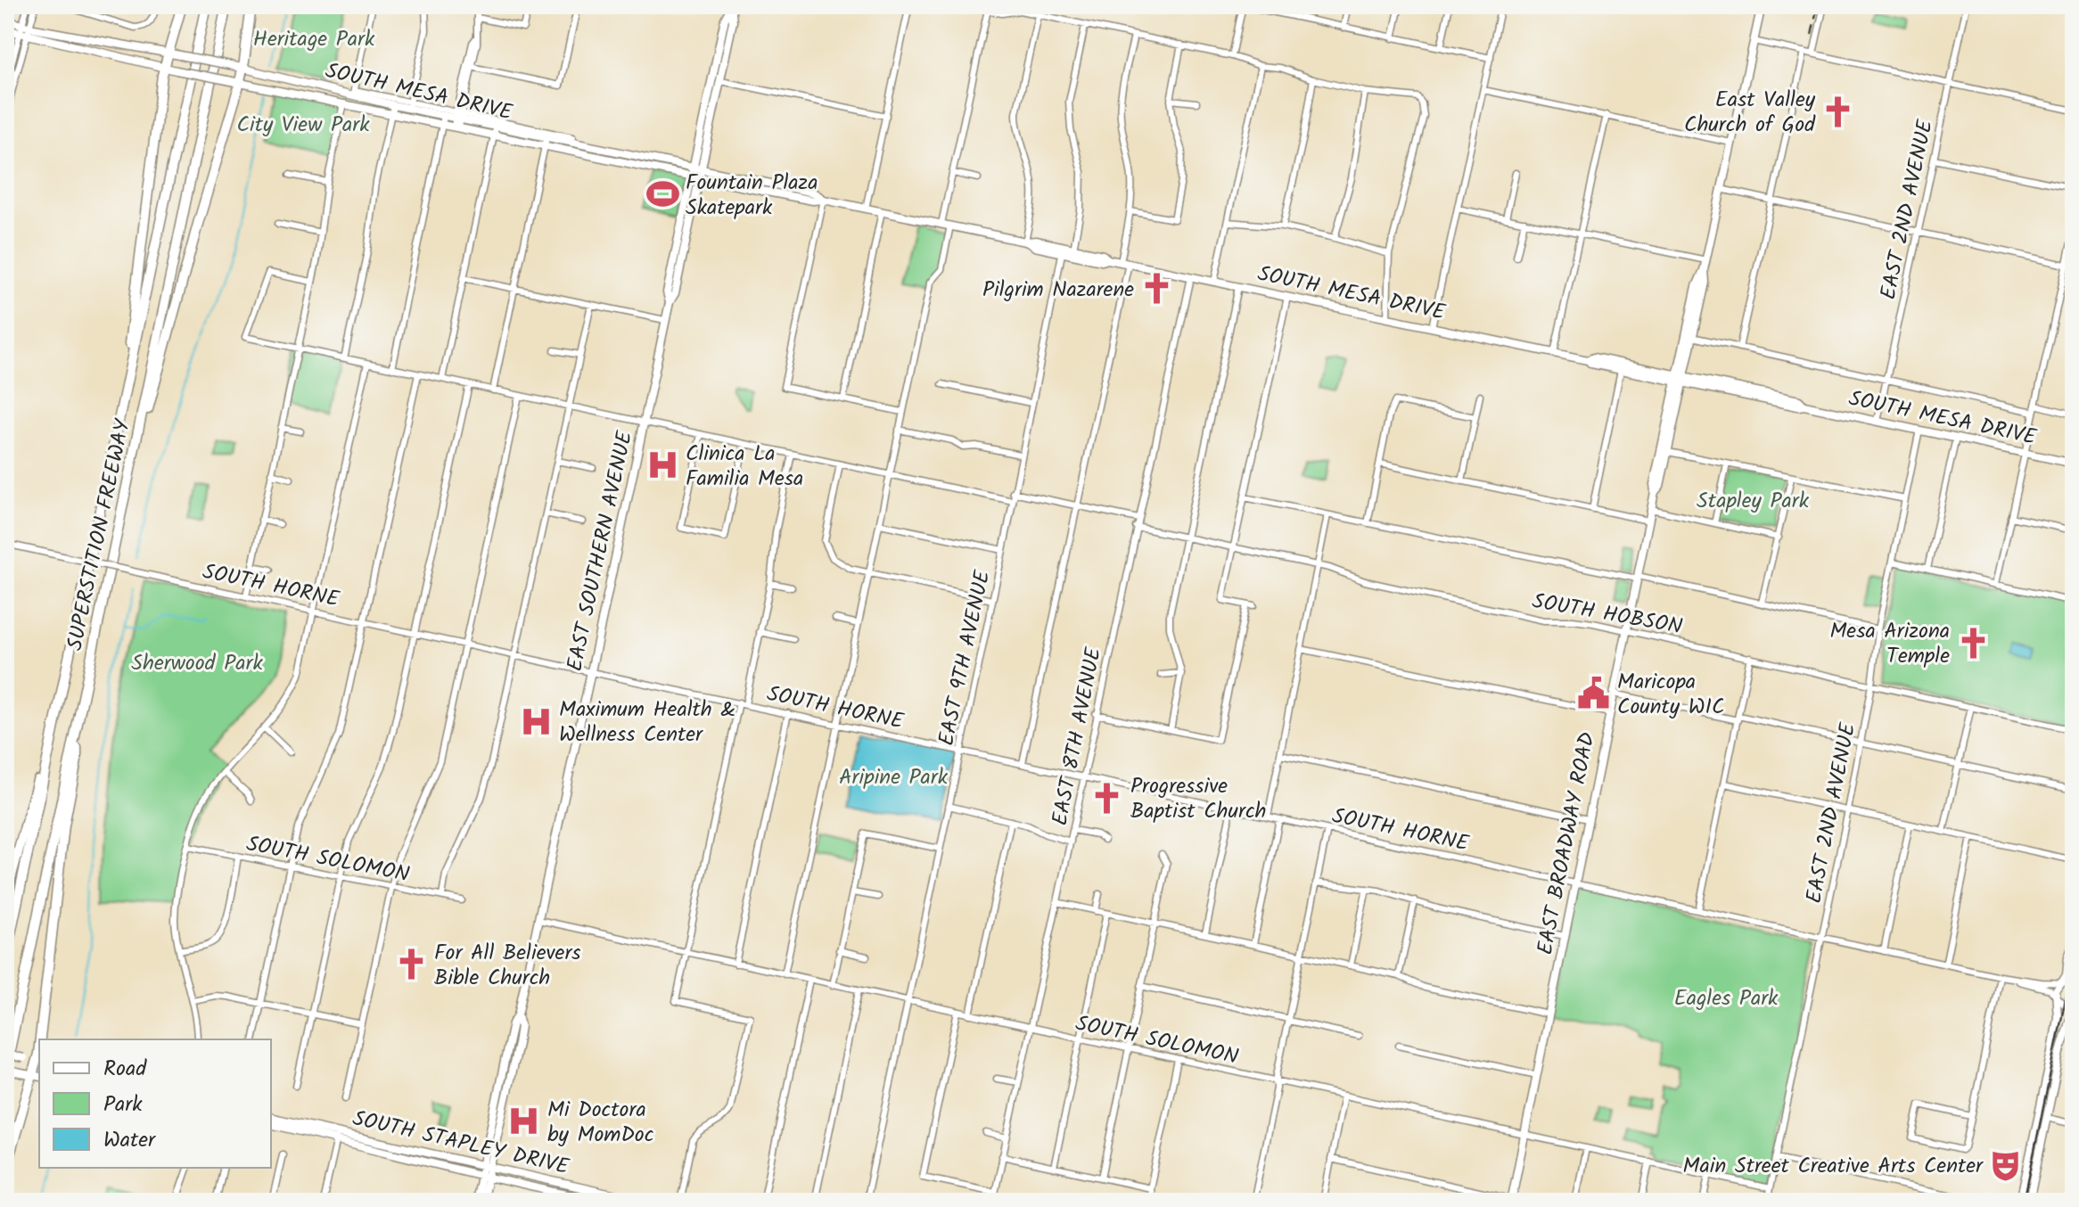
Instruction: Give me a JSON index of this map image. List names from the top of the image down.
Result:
{
  "streets": {
    "highway": ["SUPERSTITION FREEWAY"],
    "main road": [
      "SOUTH MESA DRIVE",
      "EAST SOUTHERN AVENUE",
      "EAST BROADWAY ROAD",
      "SOUTH STAPLEY DRIVE"
    ],
    "street": [
      "EAST 2ND AVENUE",
      "SOUTH HORNE",
      "SOUTH HOBSON",
      "EAST 9TH AVENUE",
      "EAST 8TH AVENUE",
      "SOUTH SOLOMON"
    ]
  },
  "crossings": [
    ["SOUTH MESA DRIVE", "EAST 2ND AVENUE"],
    ["SOUTH MESA DRIVE", "EAST SOUTHERN AVENUE"],
    ["SOUTH MESA DRIVE", "EAST 9TH AVENUE"],
    ["SOUTH MESA DRIVE", "EAST 8TH AVENUE"],
    ["SOUTH MESA DRIVE", "EAST BROADWAY ROAD"],
    ["EAST 2ND AVENUE", "SOUTH HOBSON"],
    ["EAST 2ND AVENUE", "SOUTH SOLOMON"],
    ["EAST SOUTHERN AVENUE", "SOUTH HORNE"],
    ["EAST SOUTHERN AVENUE", "SOUTH SOLOMON"],
    ["EAST SOUTHERN AVENUE", "SOUTH STAPLEY DRIVE"],
    ["SOUTH HORNE", "EAST 9TH AVENUE"],
    ["SOUTH HORNE", "EAST 8TH AVENUE"],
    ["SOUTH HORNE", "EAST BROADWAY ROAD"],
    ["SOUTH HOBSON", "EAST 8TH AVENUE"],
    ["SOUTH HOBSON", "EAST BROADWAY ROAD"],
    ["EAST 9TH AVENUE", "SOUTH SOLOMON"],
    ["EAST 8TH AVENUE", "SOUTH SOLOMON"],
    ["EAST BROADWAY ROAD", "SOUTH SOLOMON"]
  ],
  "parks": [
    "Heritage Park",
    "City View Park",
    "Stapley Park",
    "Sherwood Park",
    "Aripine Park",
    "Eagles Park"
  ],
  "places": {
    "church": [
      "East Valley Church of God",
      "Pilgrim Nazarene",
      "Mesa Arizona Temple",
      "Progressive Baptist Church",
      "For All Believers Bible Church"
    ],
    "sports": ["Fountain Plaza Skatepark"],
    "hospital": ["Clinica La Familia Mesa", "Maximum Health & Wellness Center", "Mi Doctora by MomDoc"],
    "public building": ["Maricopa County WIC"],
    "theatre": ["Main Street Creative Arts Center"]
  },
  "legend": ["Road", "Park", "Water"]
}
